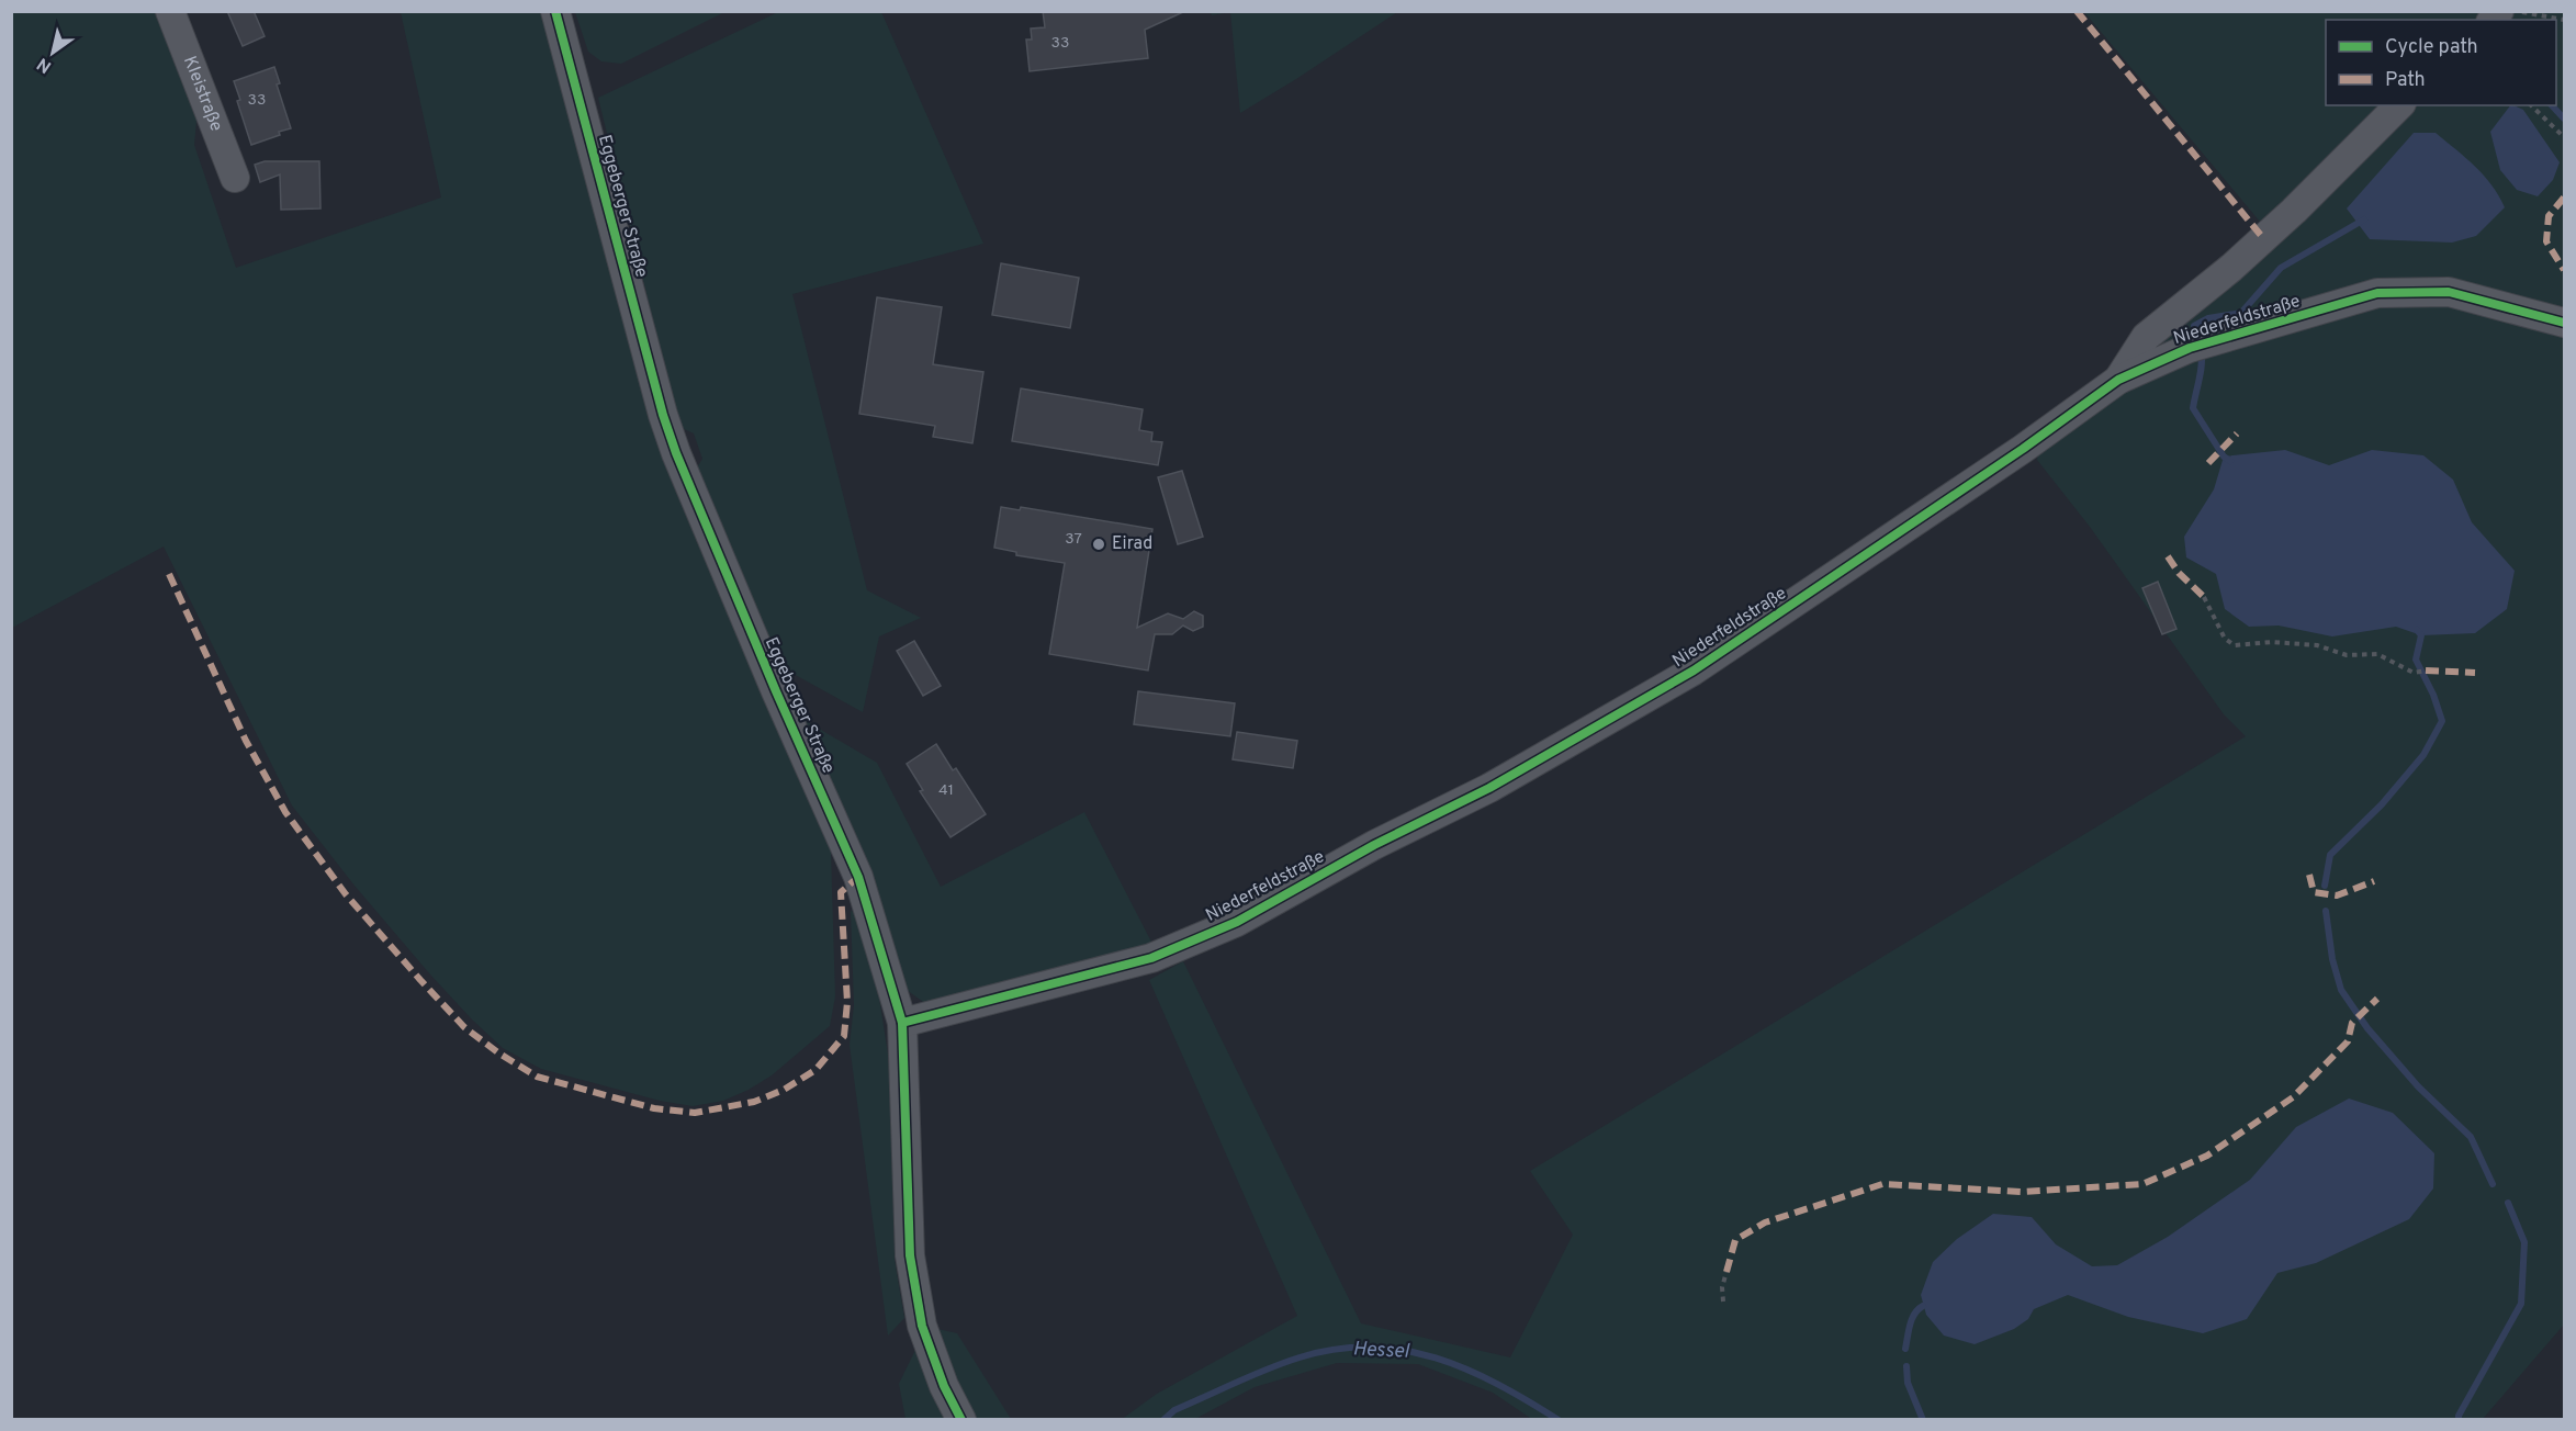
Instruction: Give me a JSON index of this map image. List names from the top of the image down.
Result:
{
  "streets": {
    "street": ["Kleistraße", "Eggeberger Straße", "Niederfeldstraße"]
  },
  "crossings": [
    ["Eggeberger Straße", "Niederfeldstraße"]
  ],
  "water": ["Hessel"],
  "places": ["Eirad"],
  "house_numbers": [
    "33",
    "33",
    "37",
    "41"
  ],
  "legend": ["Cycle path", "Path"],
  "north": "bottom left"
}
